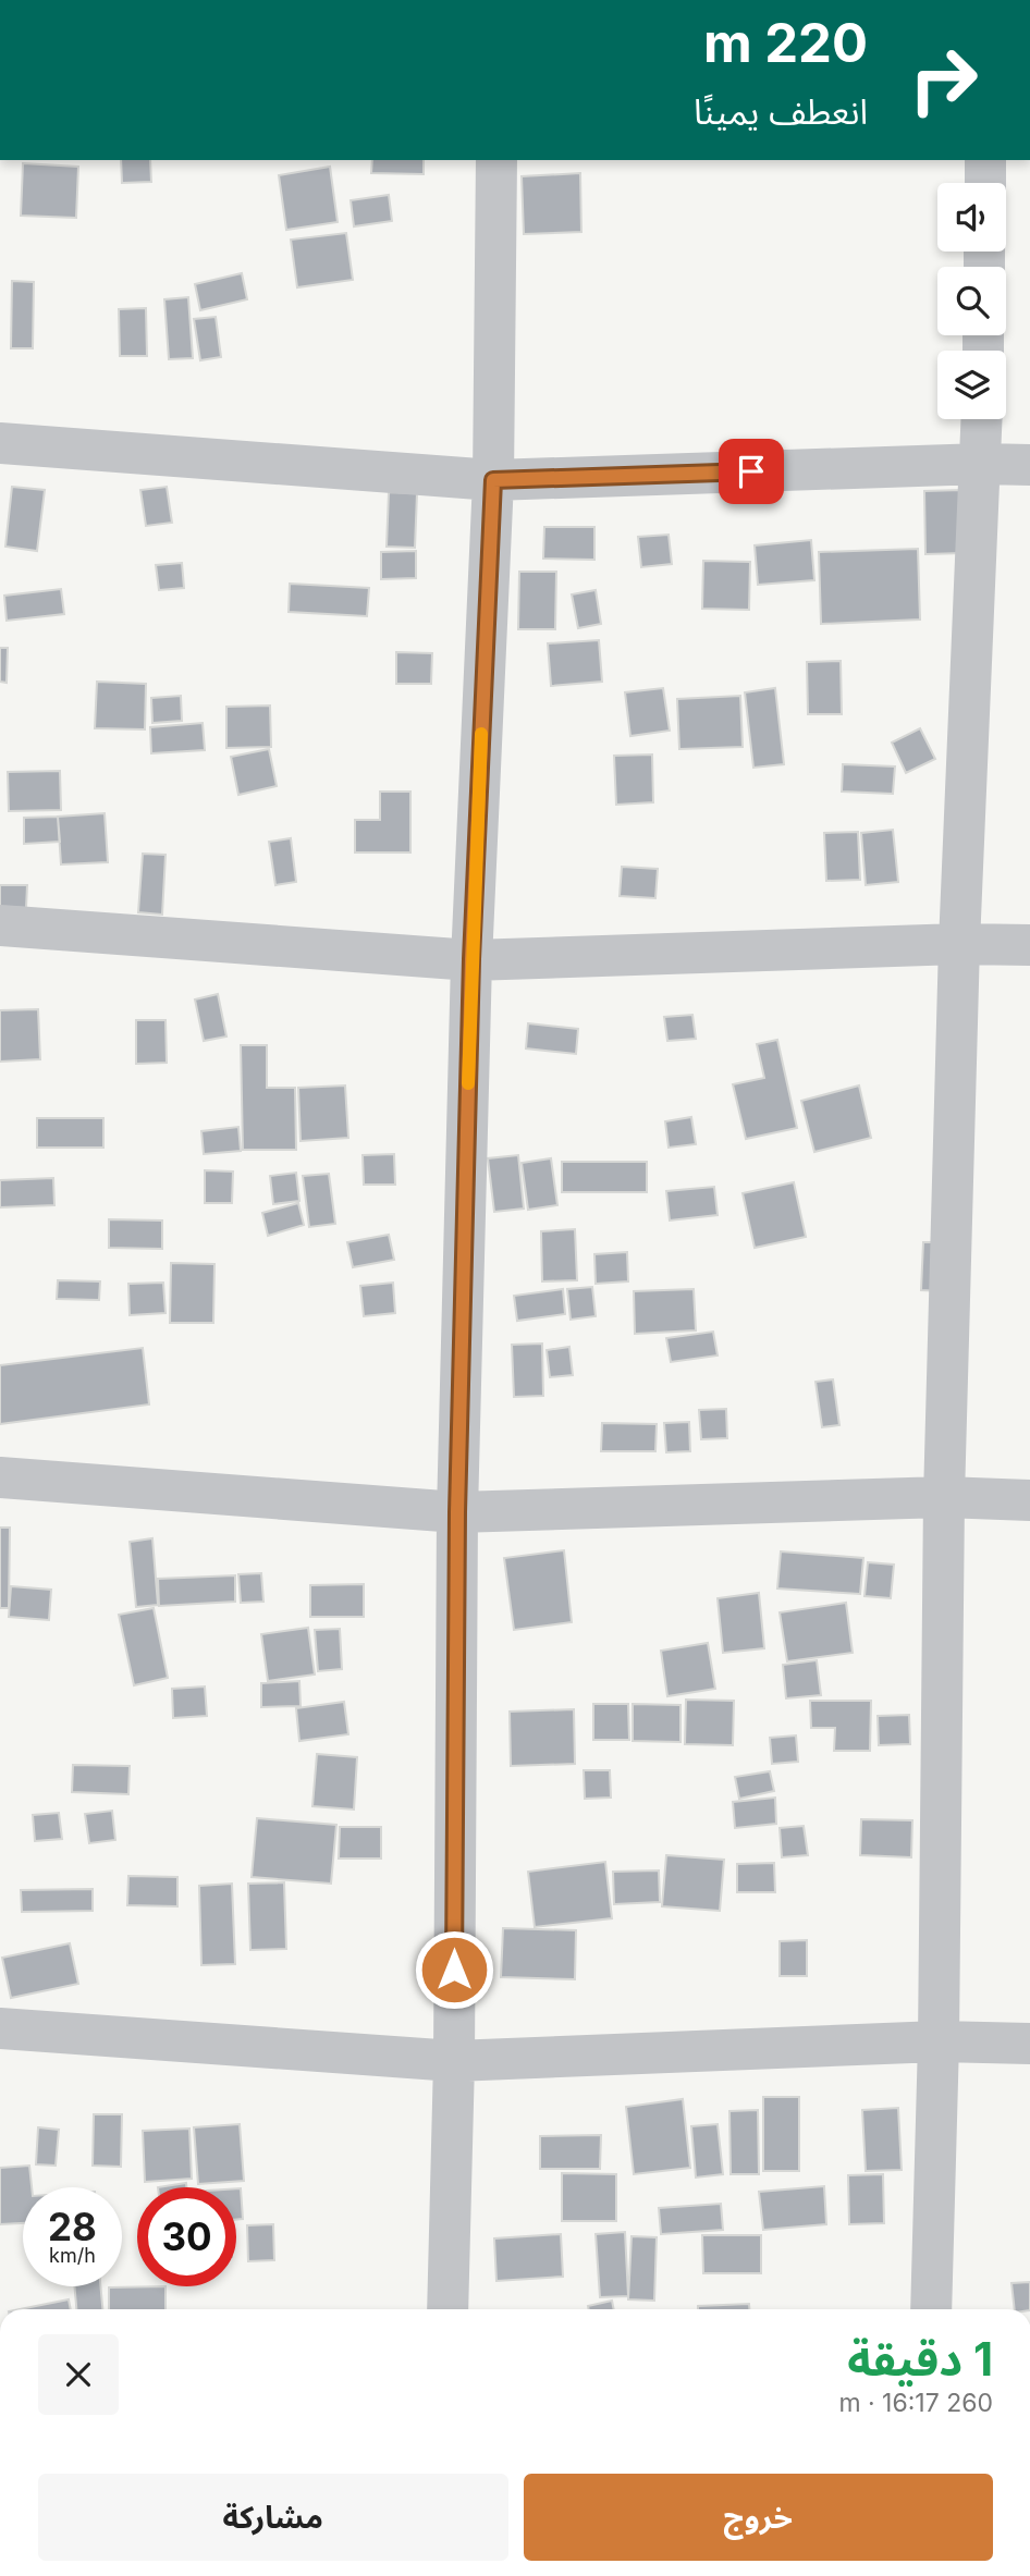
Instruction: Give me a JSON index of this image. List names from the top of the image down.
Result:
{
  "page": {
    "turn": ["220 m", "انعطف يمينًا"],
    "speed": "28 km/h",
    "limit": "30",
    "heading": ["1 دقيقة", "260 m · 16:17"],
    "buttons": ["خروج", "مشاركة"]
  }
}
